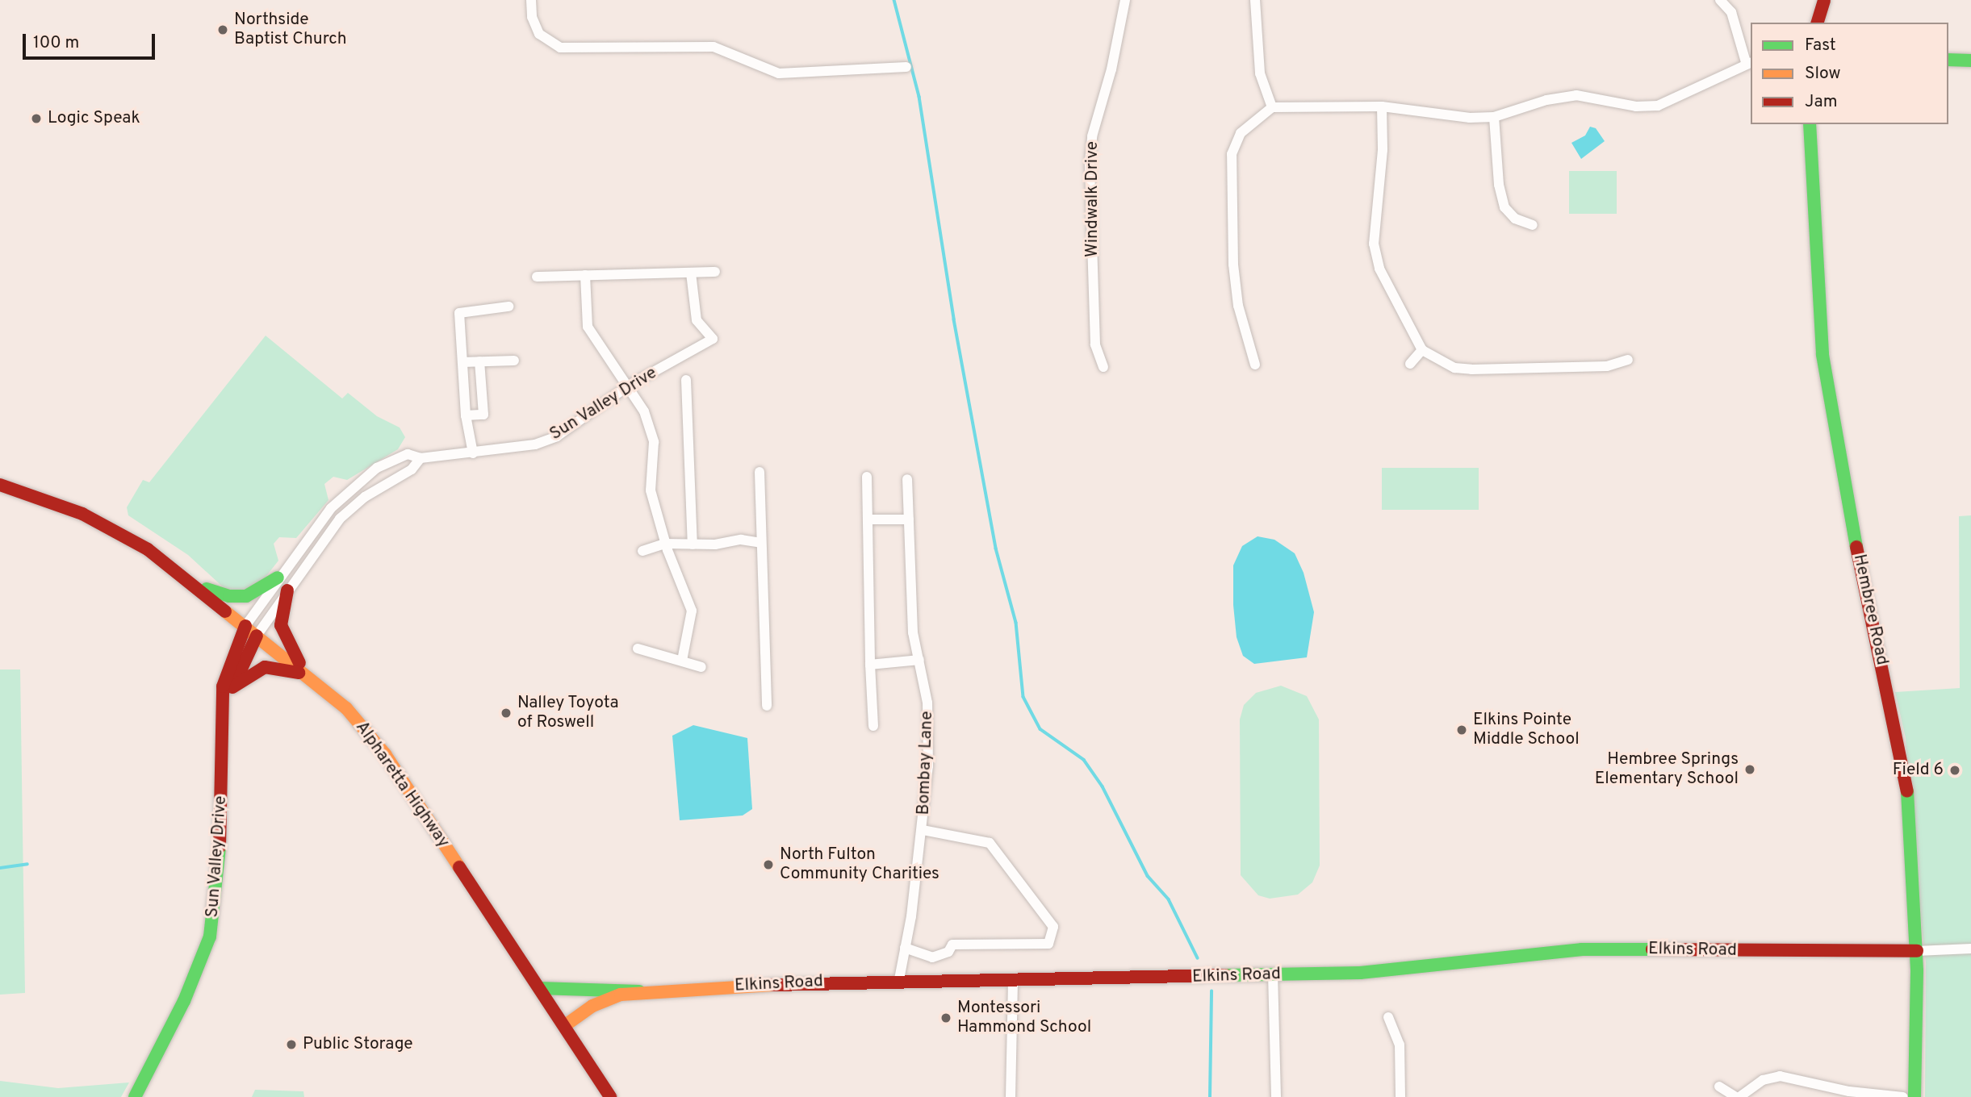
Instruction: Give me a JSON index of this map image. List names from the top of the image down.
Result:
{
  "streets": {
    "main road": [
      "Sun Valley Drive",
      "Hembree Road",
      "Alpharetta Highway",
      "Elkins Road"
    ],
    "street": ["Windwalk Drive", "Bombay Lane"]
  },
  "crossings": [
    ["Sun Valley Drive", "Alpharetta Highway"],
    ["Hembree Road", "Elkins Road"],
    ["Bombay Lane", "Elkins Road"],
    ["Alpharetta Highway", "Elkins Road"]
  ],
  "places": [
    "Northside Baptist Church",
    "Logic Speak",
    "Nalley Toyota of Roswell",
    "Elkins Pointe Middle School",
    "Hembree Springs Elementary School",
    "Field 6",
    "North Fulton Community Charities",
    "Montessori Hammond School",
    "Public Storage"
  ],
  "legend": ["Fast", "Slow", "Jam"],
  "scale_bar": "100 m"
}
